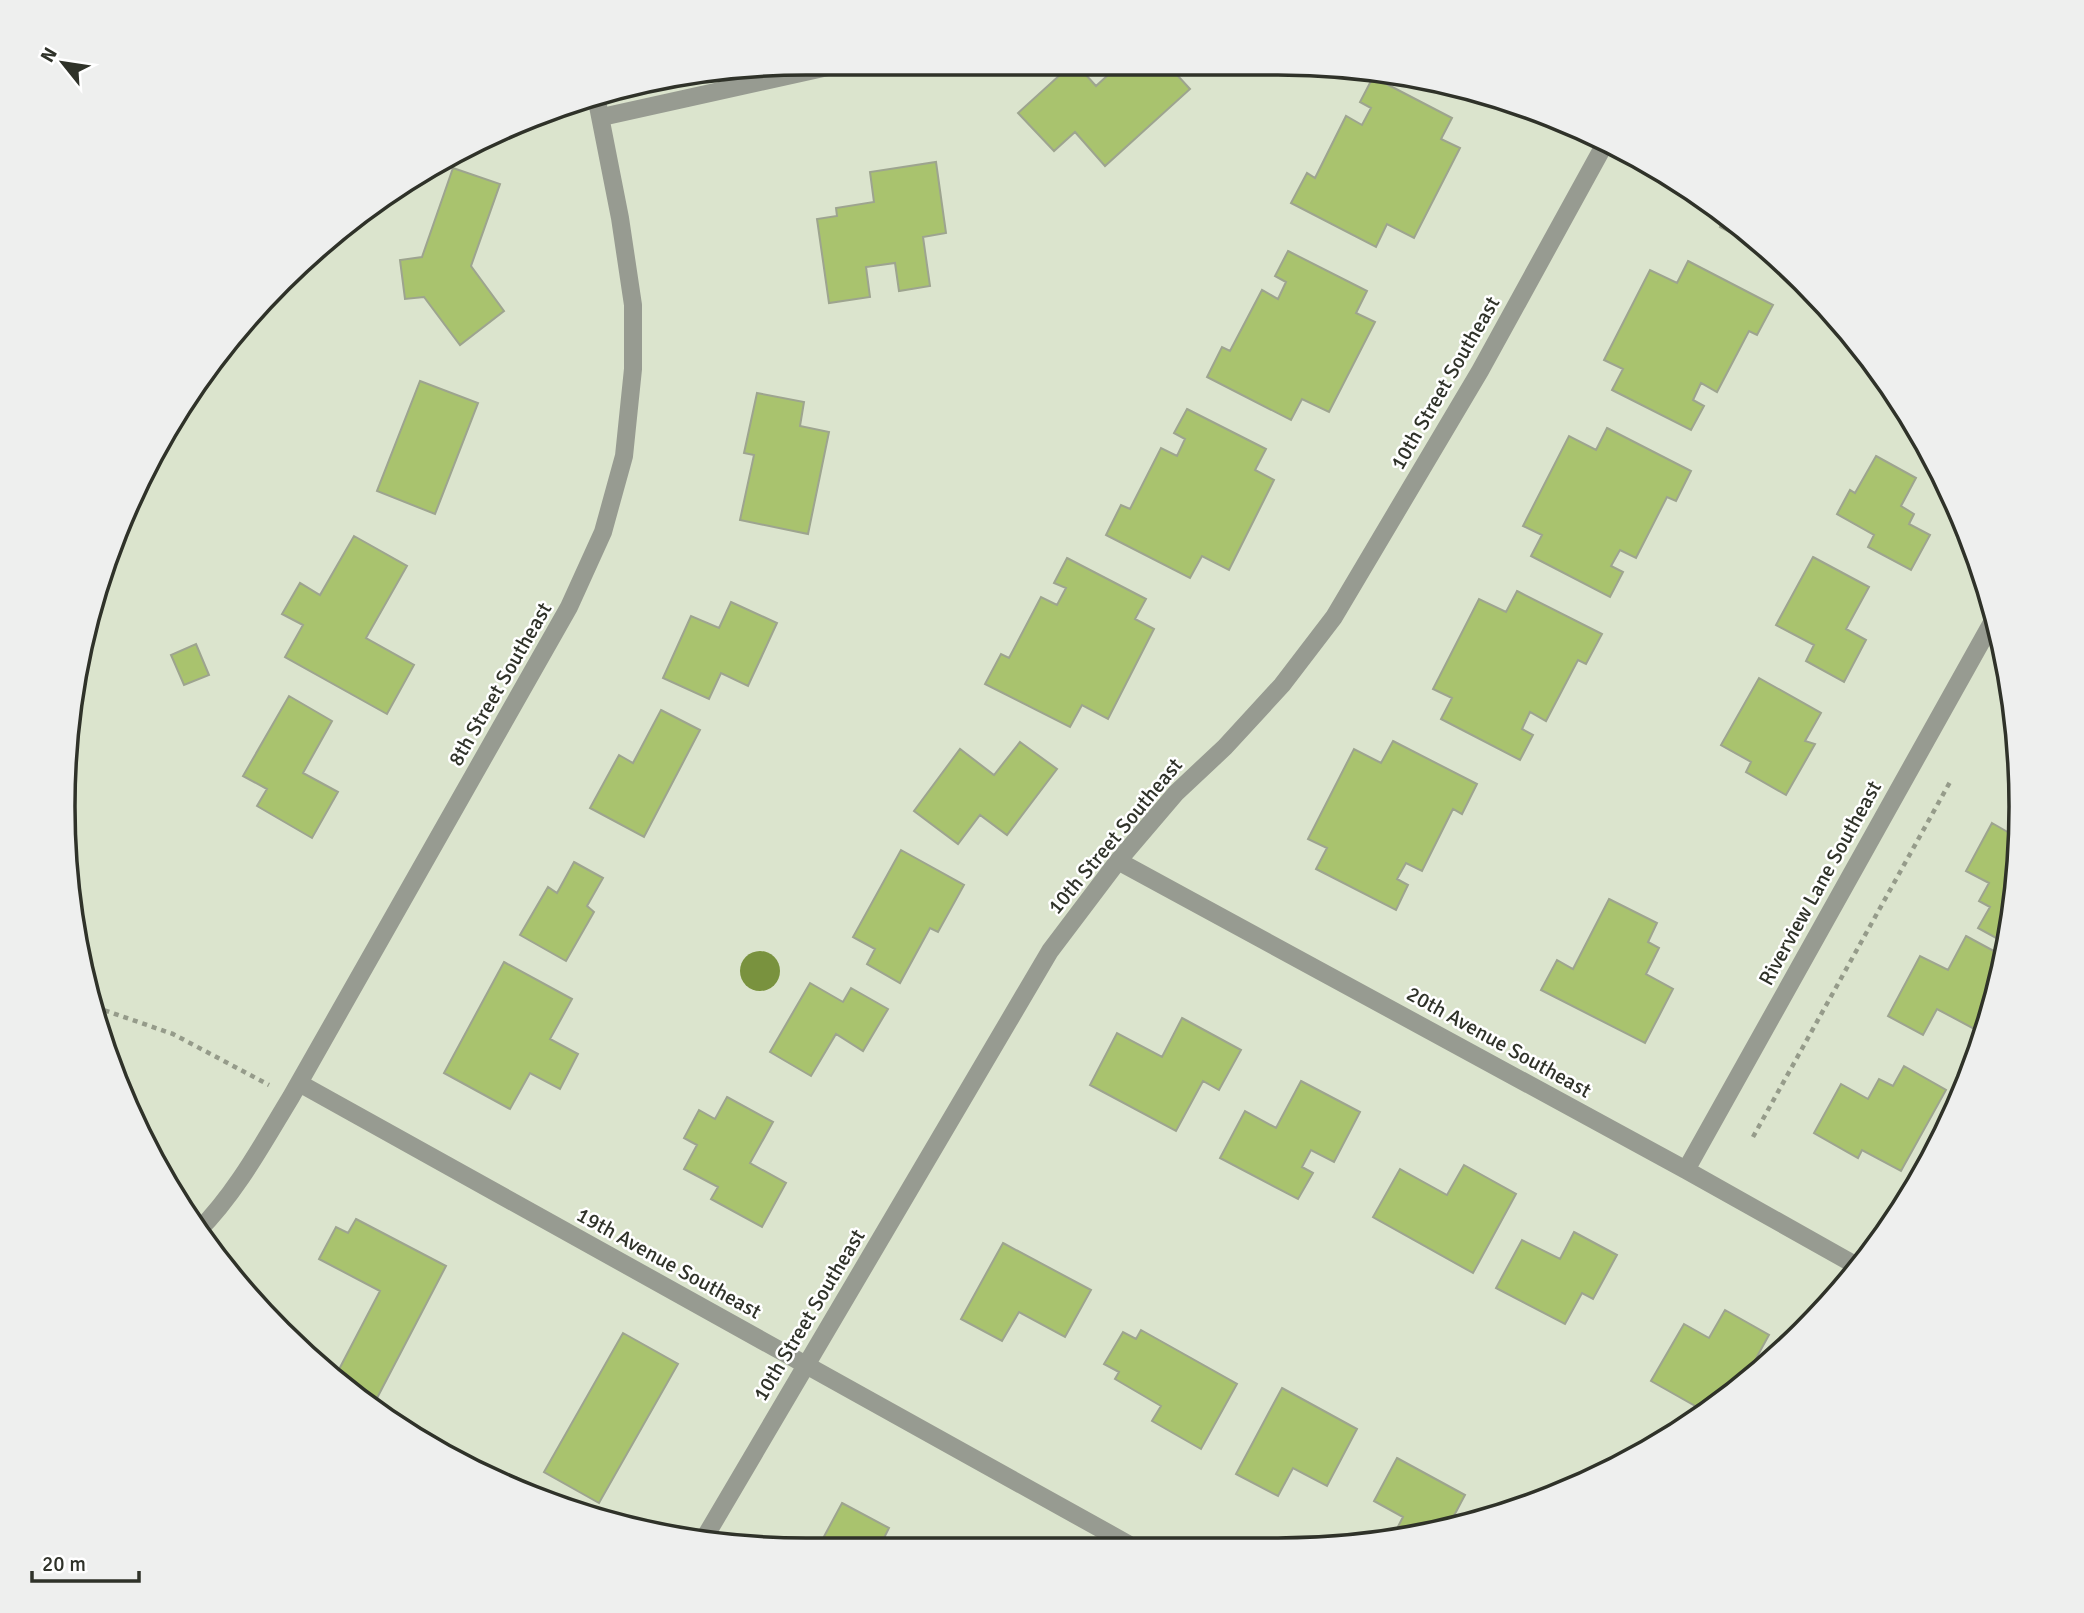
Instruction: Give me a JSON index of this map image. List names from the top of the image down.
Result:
{
  "streets": {
    "street": [
      "10th Street Southeast",
      "8th Street Southeast",
      "Riverview Lane Southeast",
      "20th Avenue Southeast",
      "19th Avenue Southeast"
    ]
  },
  "crossings": [
    ["10th Street Southeast", "20th Avenue Southeast"],
    ["10th Street Southeast", "19th Avenue Southeast"],
    ["8th Street Southeast", "19th Avenue Southeast"],
    ["Riverview Lane Southeast", "20th Avenue Southeast"]
  ],
  "scale_bar": "20 m",
  "north": "top left"
}
